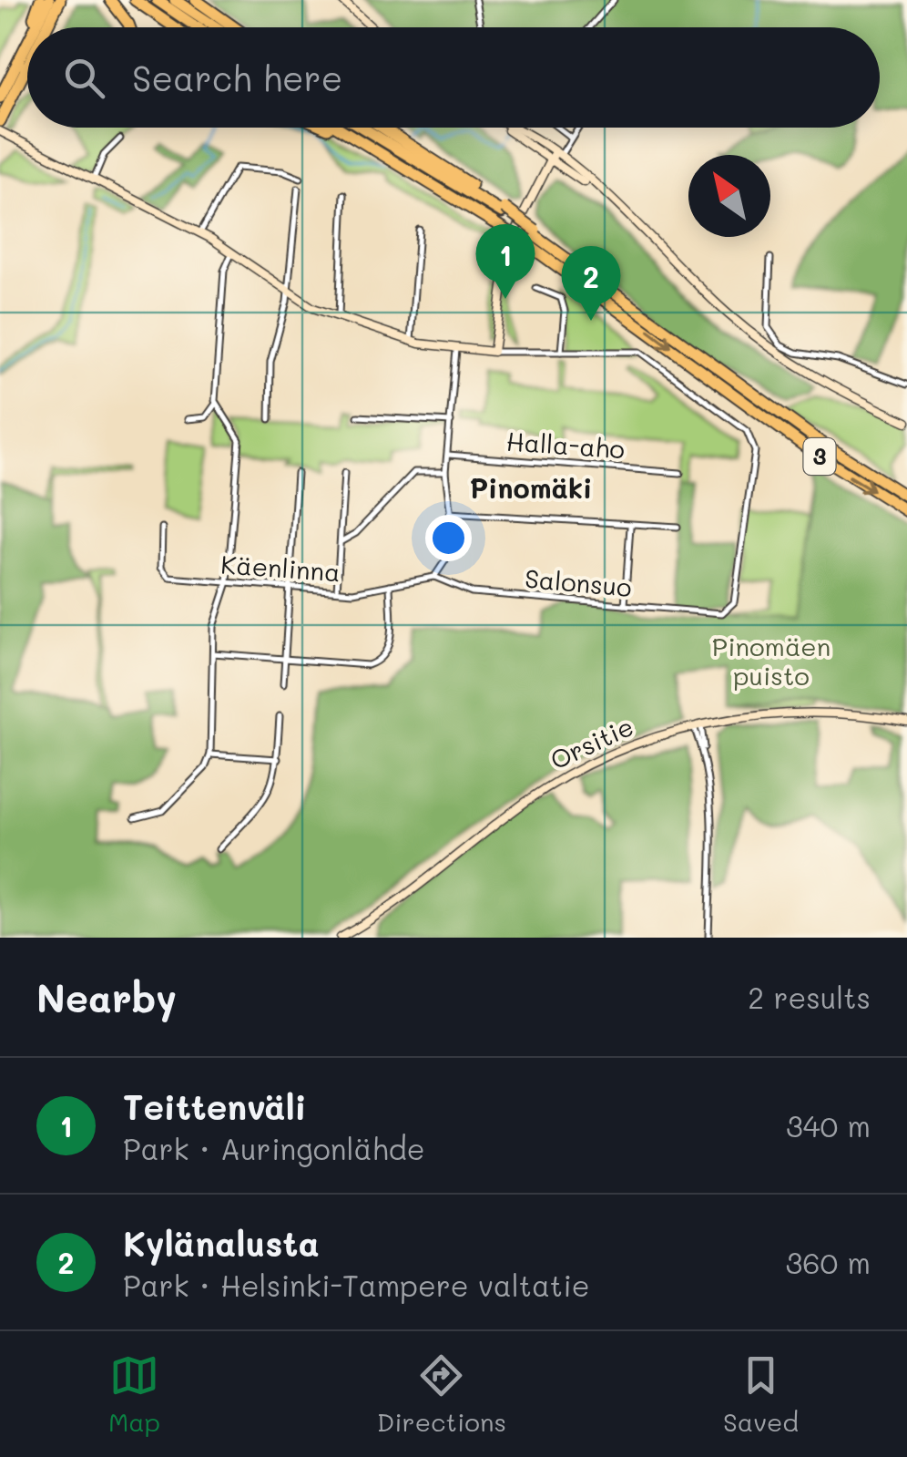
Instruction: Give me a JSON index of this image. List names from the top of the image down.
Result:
{
  "streets": {
    "highway": ["3"],
    "main road": ["Orsitie"],
    "street": ["Halla-aho", "Käenlinna", "Salonsuo"]
  },
  "crossings": [
    ["Käenlinna", "Salonsuo"]
  ],
  "districts": ["Pinomäki"],
  "parks": ["Pinomäen puisto"],
  "north": "top left",
  "page": {
    "search": "Search here",
    "pins": ["1", "2"],
    "heading": ["Nearby", "2 results"],
    "list": [
      {
        "mark": "1",
        "name": "Teittenväli",
        "note": "Park · Auringonlähde",
        "value": "340 m"
      },
      {
        "mark": "2",
        "name": "Kylänalusta",
        "note": "Park · Helsinki-Tampere valtatie",
        "value": "360 m"
      }
    ],
    "nav": ["Map", "Directions", "Saved"]
  }
}
